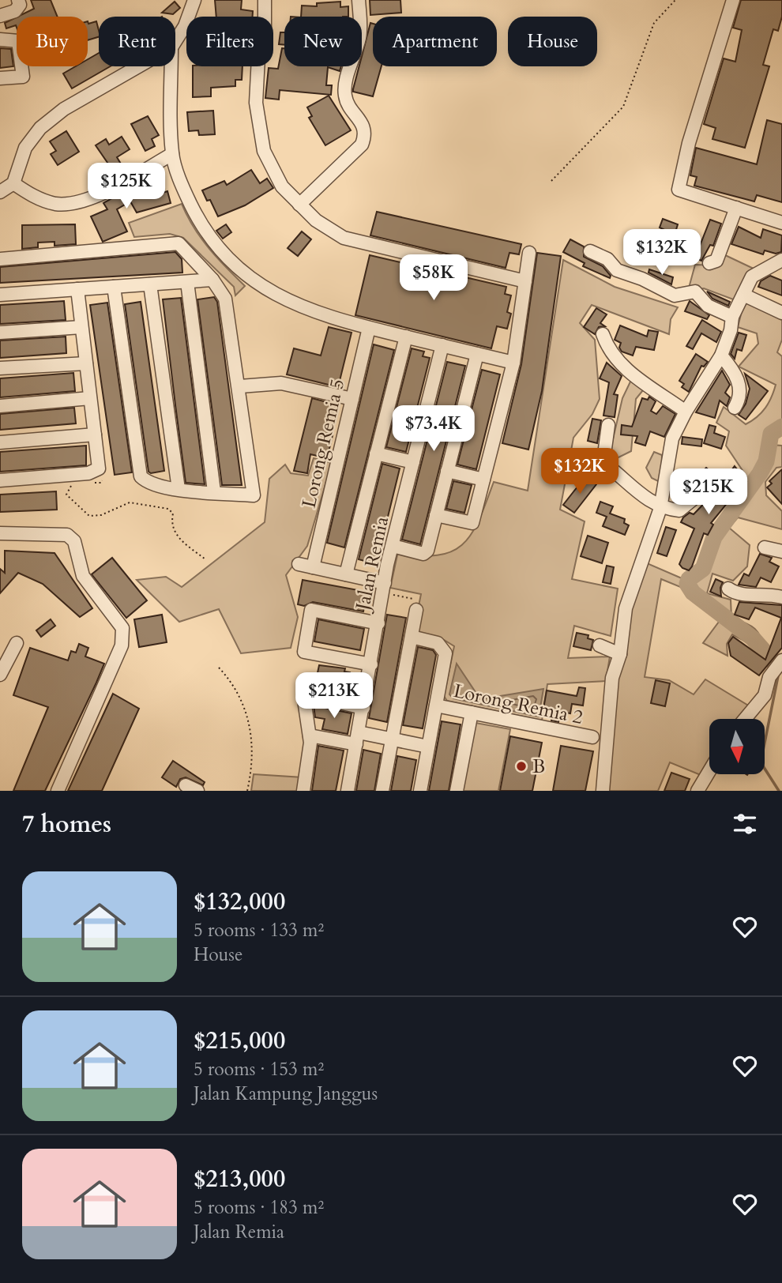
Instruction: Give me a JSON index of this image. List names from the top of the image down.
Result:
{
  "streets": {
    "street": ["Lorong Remia 5", "Jalan Remia", "Lorong Remia 2"]
  },
  "places": ["B"],
  "north": "bottom",
  "page": {
    "chip": [
      "Buy",
      "Rent",
      "Filters",
      "New",
      "Apartment",
      "House"
    ],
    "price": [
      "$125K",
      "$132K",
      "$58K",
      "$73.4K",
      "$132K",
      "$215K",
      "$213K"
    ],
    "heading": "7 homes",
    "list": [
      {
        "name": "$132,000",
        "note": "5 rooms · 133 m² · House"
      },
      {
        "name": "$215,000",
        "note": "5 rooms · 153 m² · Jalan Kampung Janggus"
      },
      {
        "name": "$213,000",
        "note": "5 rooms · 183 m² · Jalan Remia"
      }
    ]
  }
}
